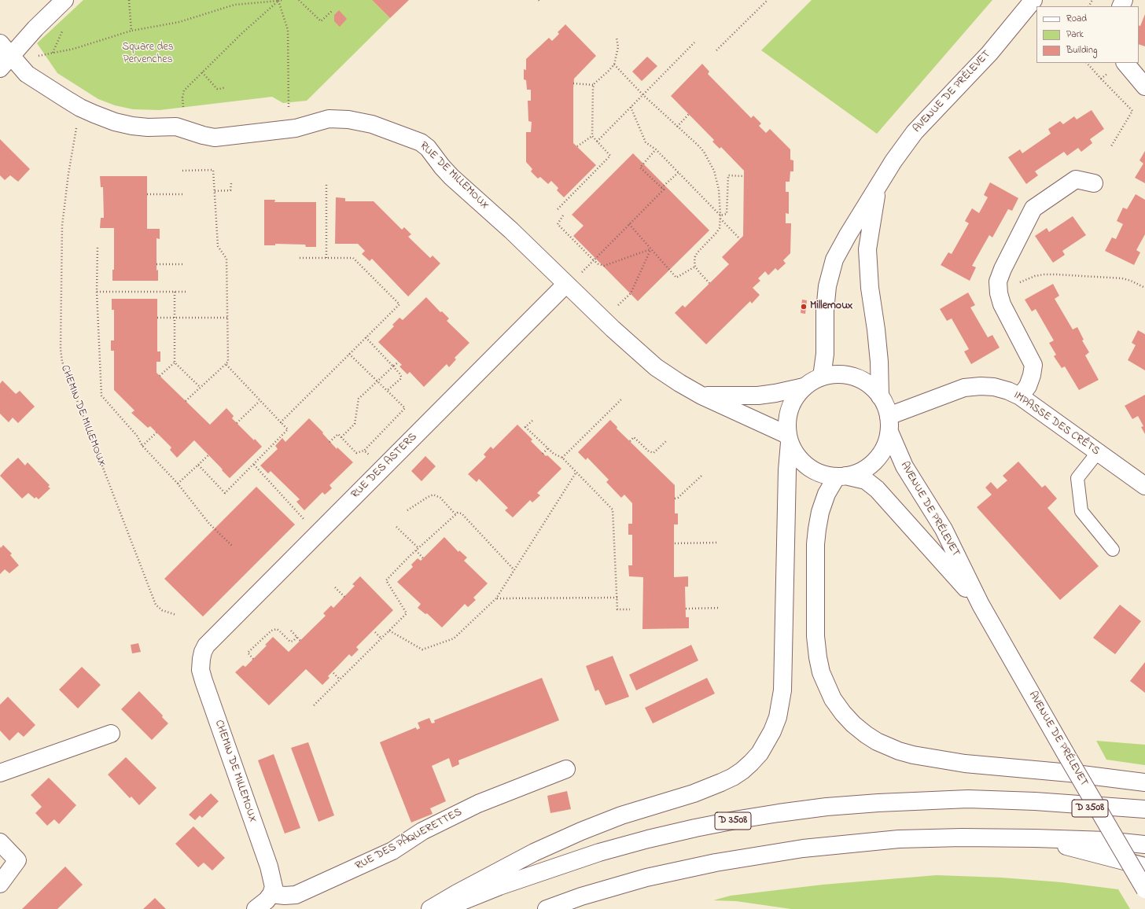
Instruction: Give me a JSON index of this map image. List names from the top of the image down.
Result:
{
  "streets": {
    "main road": [
      "AVENUE DE PRÉLEVET",
      "RUE DE MILLEMOUX",
      "CHEMIN DE MILLEMOUX",
      "IMPASSE DES CRÊTS",
      "RUE DES ASTERS",
      "D 3508",
      "RUE DES PÂQUERETTES"
    ]
  },
  "crossings": [
    ["AVENUE DE PRÉLEVET", "RUE DE MILLEMOUX"],
    ["AVENUE DE PRÉLEVET", "IMPASSE DES CRÊTS"],
    ["RUE DE MILLEMOUX", "IMPASSE DES CRÊTS"],
    ["RUE DE MILLEMOUX", "RUE DES ASTERS"],
    ["CHEMIN DE MILLEMOUX", "RUE DES ASTERS"],
    ["CHEMIN DE MILLEMOUX", "RUE DES PÂQUERETTES"]
  ],
  "parks": ["Square des Pervenches"],
  "places": ["Millemoux"],
  "legend": ["Road", "Park", "Building"]
}
